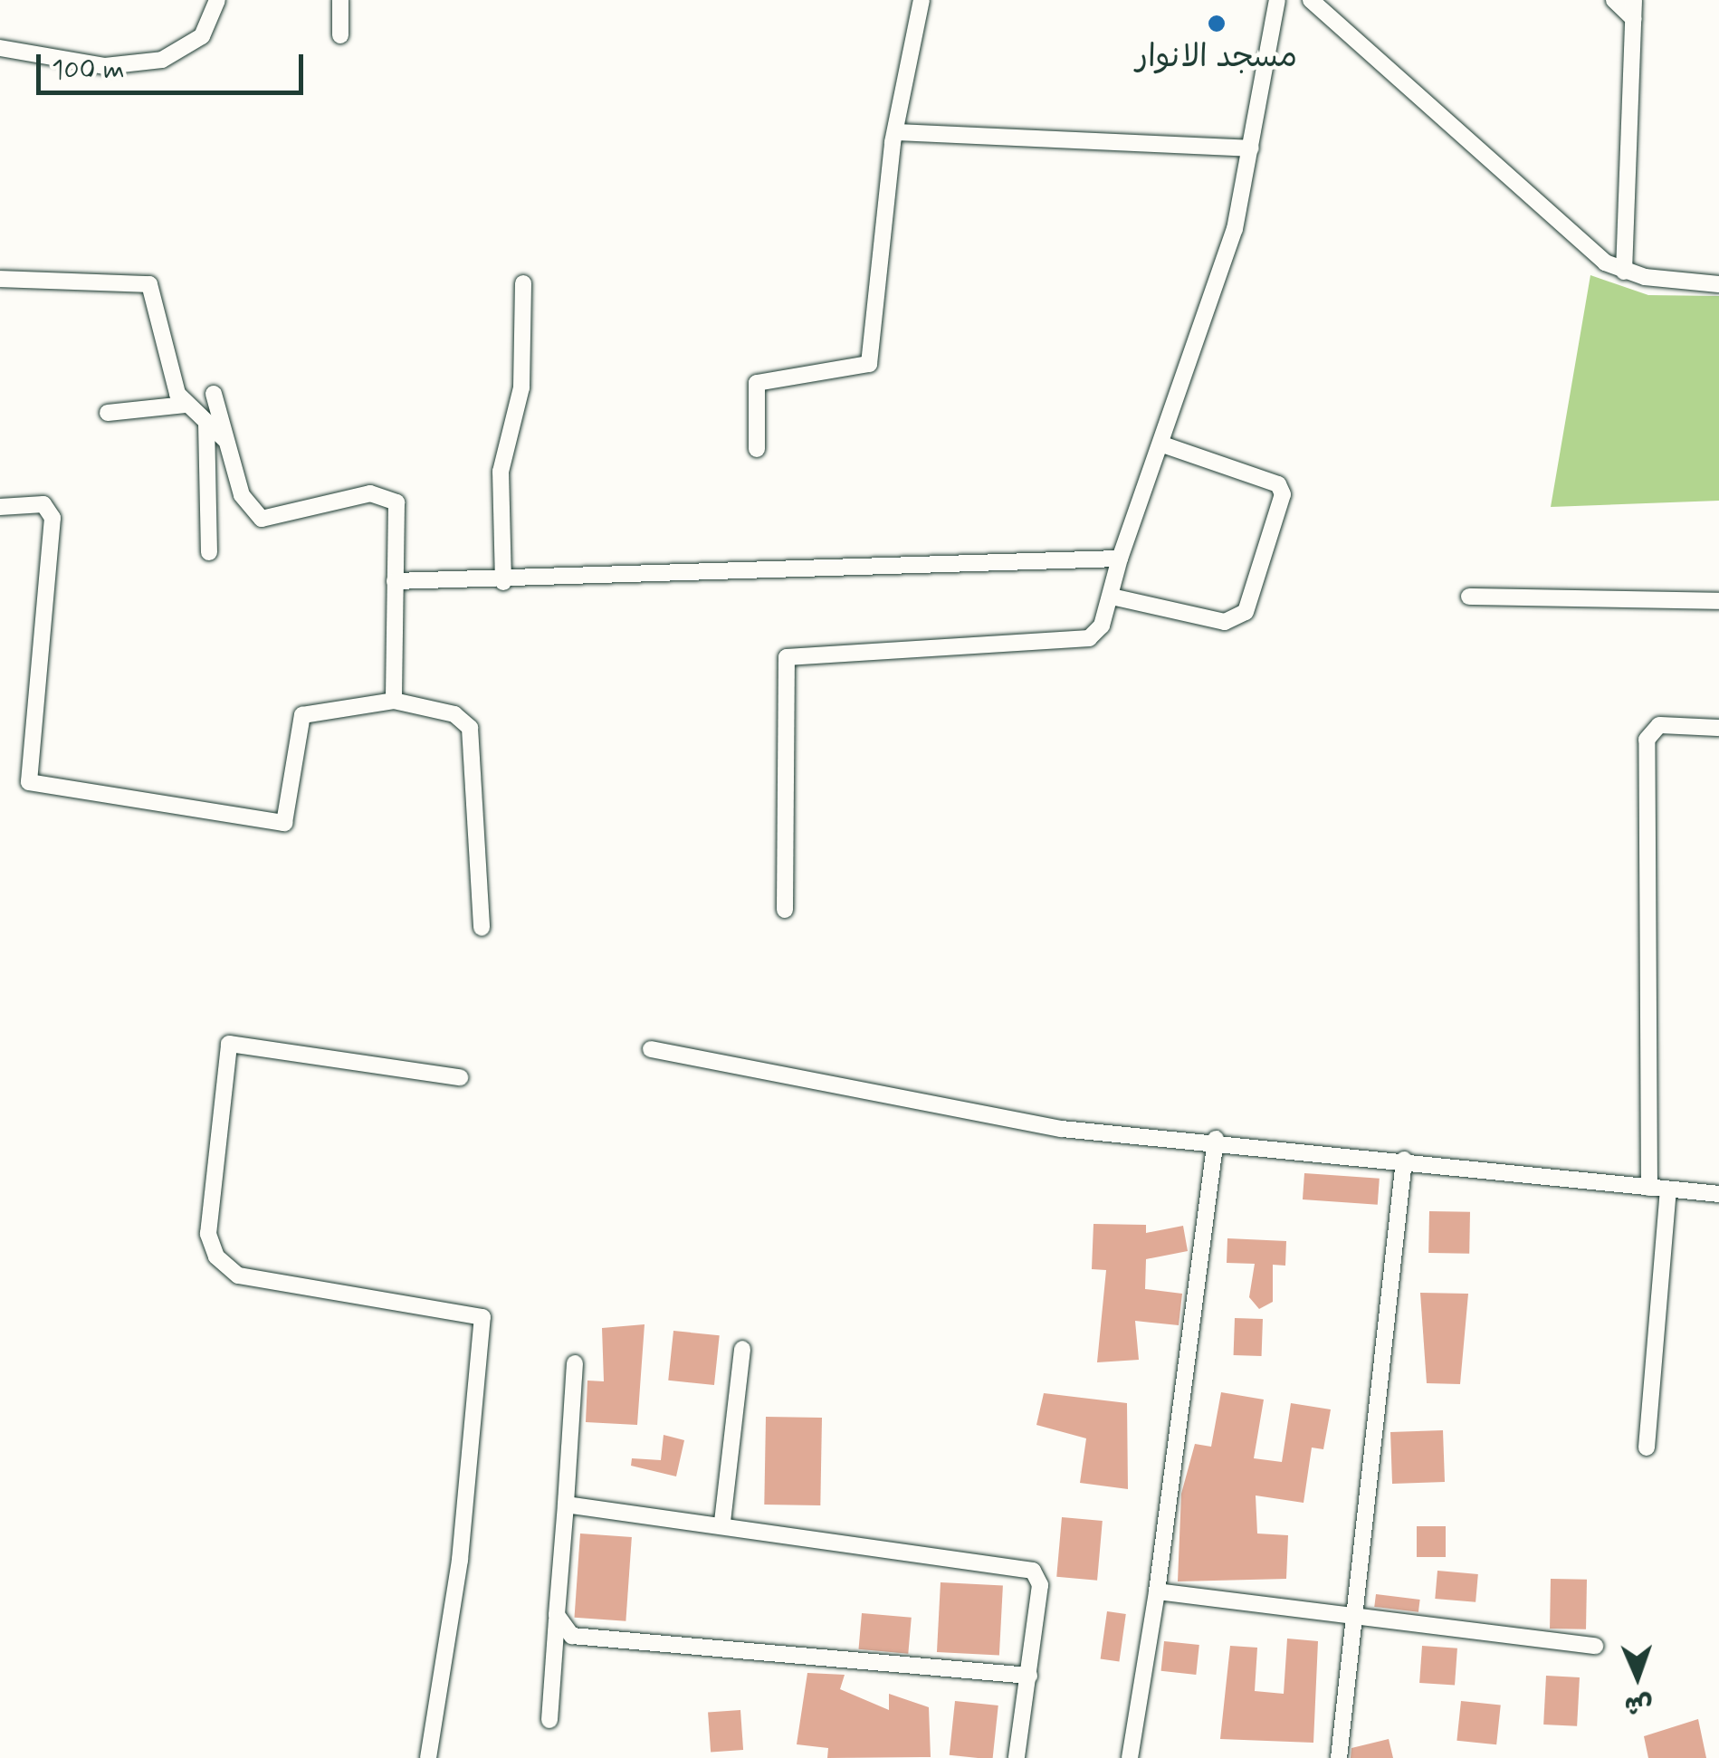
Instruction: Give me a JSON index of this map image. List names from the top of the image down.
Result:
{
  "places": ["مسجد الانوار"],
  "scale_bar": "100 m",
  "north": "bottom"
}
